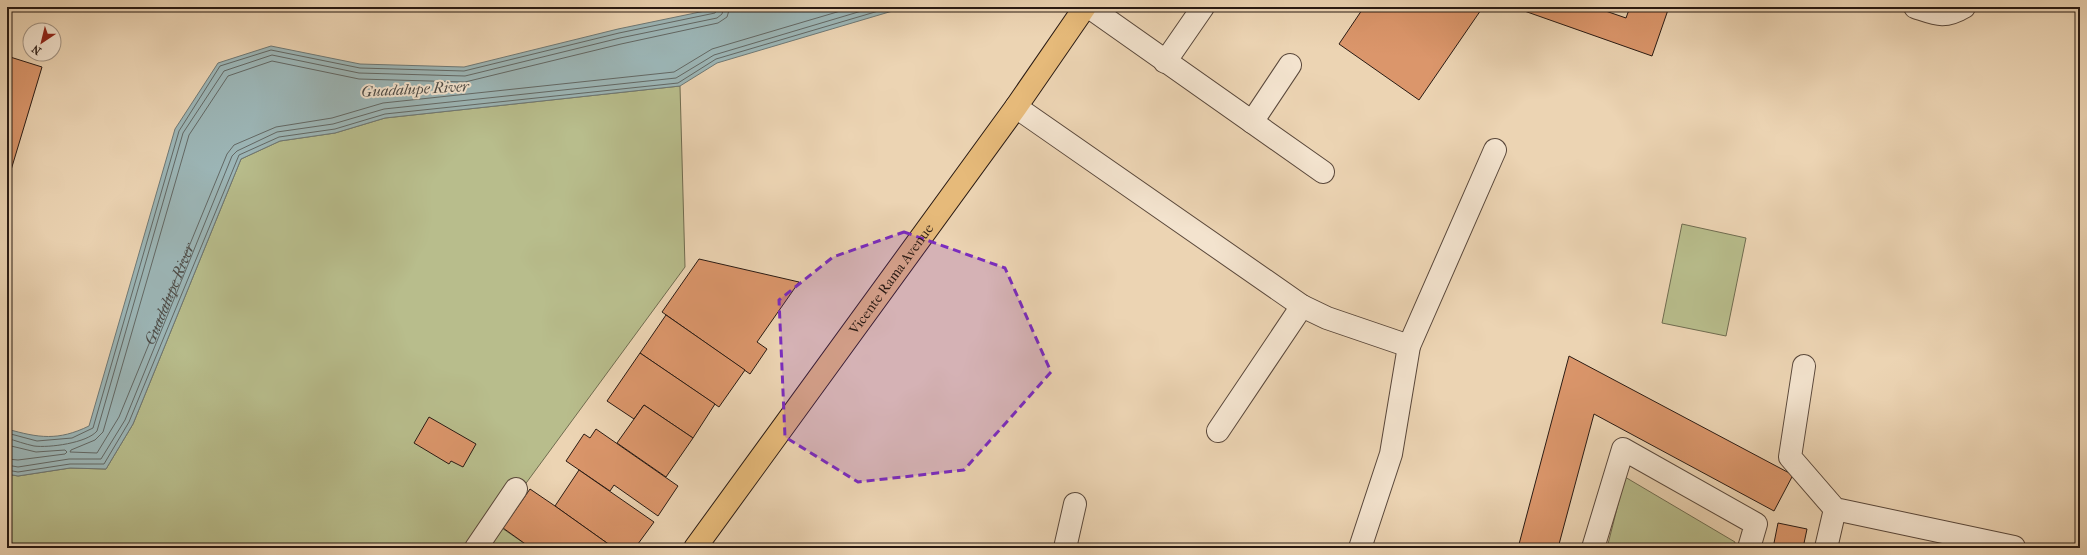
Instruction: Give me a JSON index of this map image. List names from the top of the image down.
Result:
{
  "streets": {
    "main road": ["Vicente Rama Avenue"]
  },
  "water": ["Guadalupe River"],
  "north": "bottom left"
}
